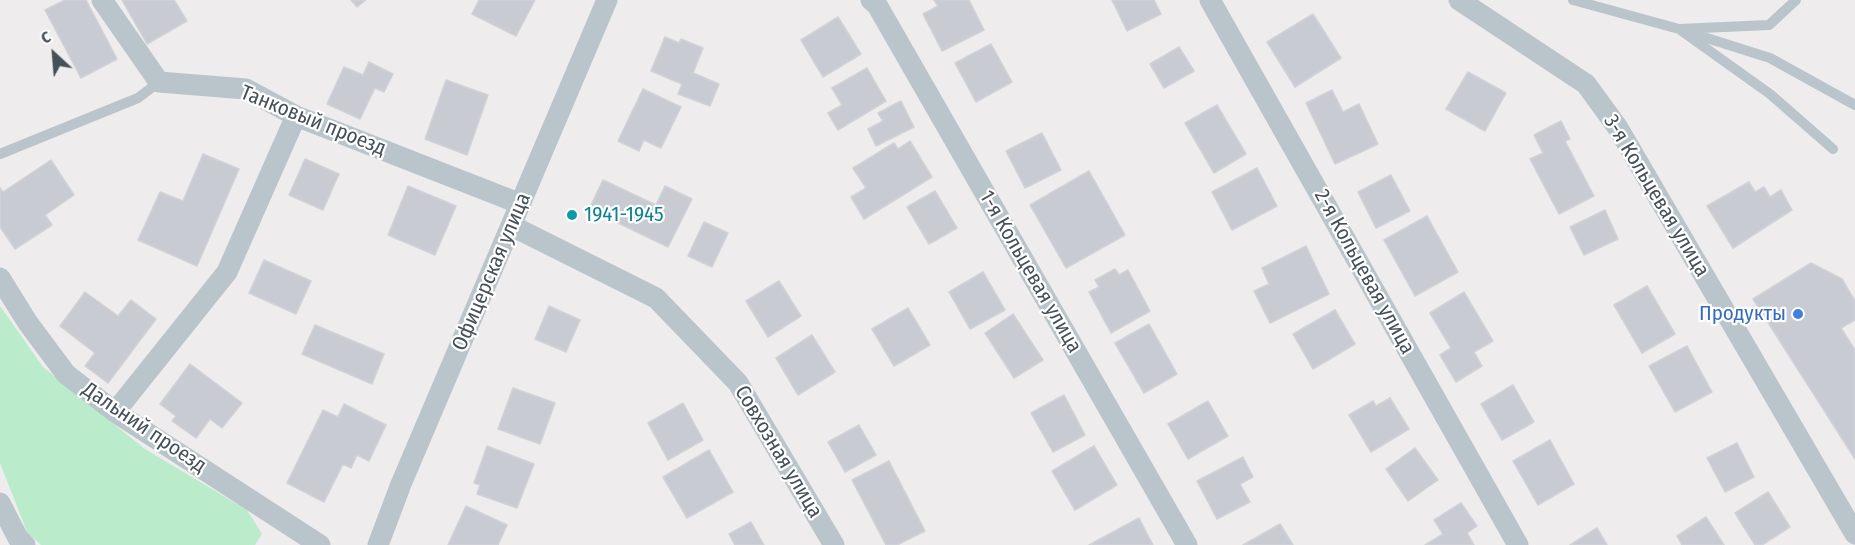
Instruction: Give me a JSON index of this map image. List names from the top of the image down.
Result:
{
  "streets": {
    "street": [
      "Танковый проезд",
      "3-я Кольцевая улица",
      "Офицерская улица",
      "1-я Кольцевая улица",
      "2-я Кольцевая улица",
      "Дальний проезд",
      "Совхозная улица"
    ]
  },
  "crossings": [
    ["Танковый проезд", "Офицерская улица"],
    ["Офицерская улица", "Совхозная улица"]
  ],
  "places": ["1941-1945", "Продукты"],
  "north": "top left"
}
